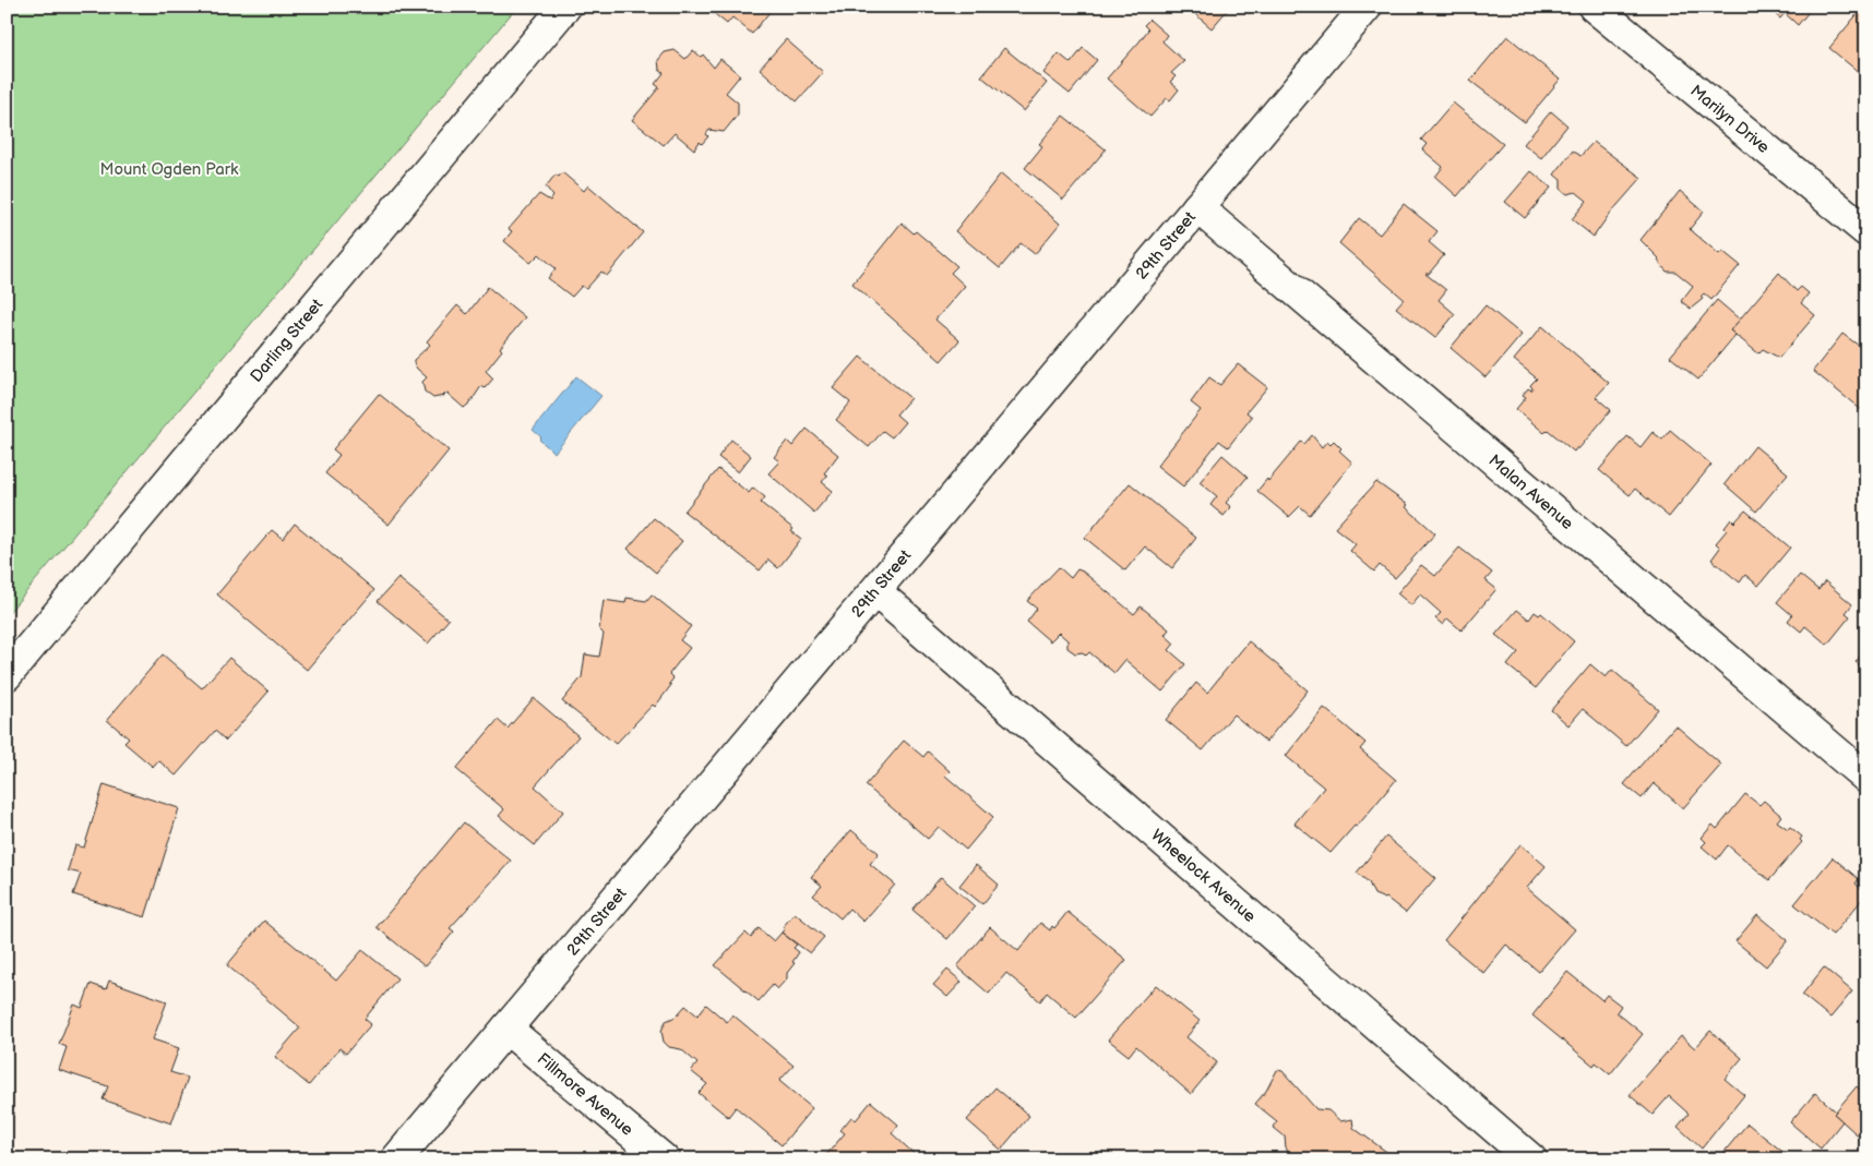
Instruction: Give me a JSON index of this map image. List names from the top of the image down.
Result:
{
  "streets": {
    "street": [
      "Marilyn Drive",
      "29th Street",
      "Darling Street",
      "Malan Avenue",
      "Wheelock Avenue",
      "Fillmore Avenue"
    ]
  },
  "crossings": [
    ["29th Street", "Malan Avenue"],
    ["29th Street", "Wheelock Avenue"],
    ["29th Street", "Fillmore Avenue"]
  ],
  "parks": ["Mount Ogden Park"]
}
